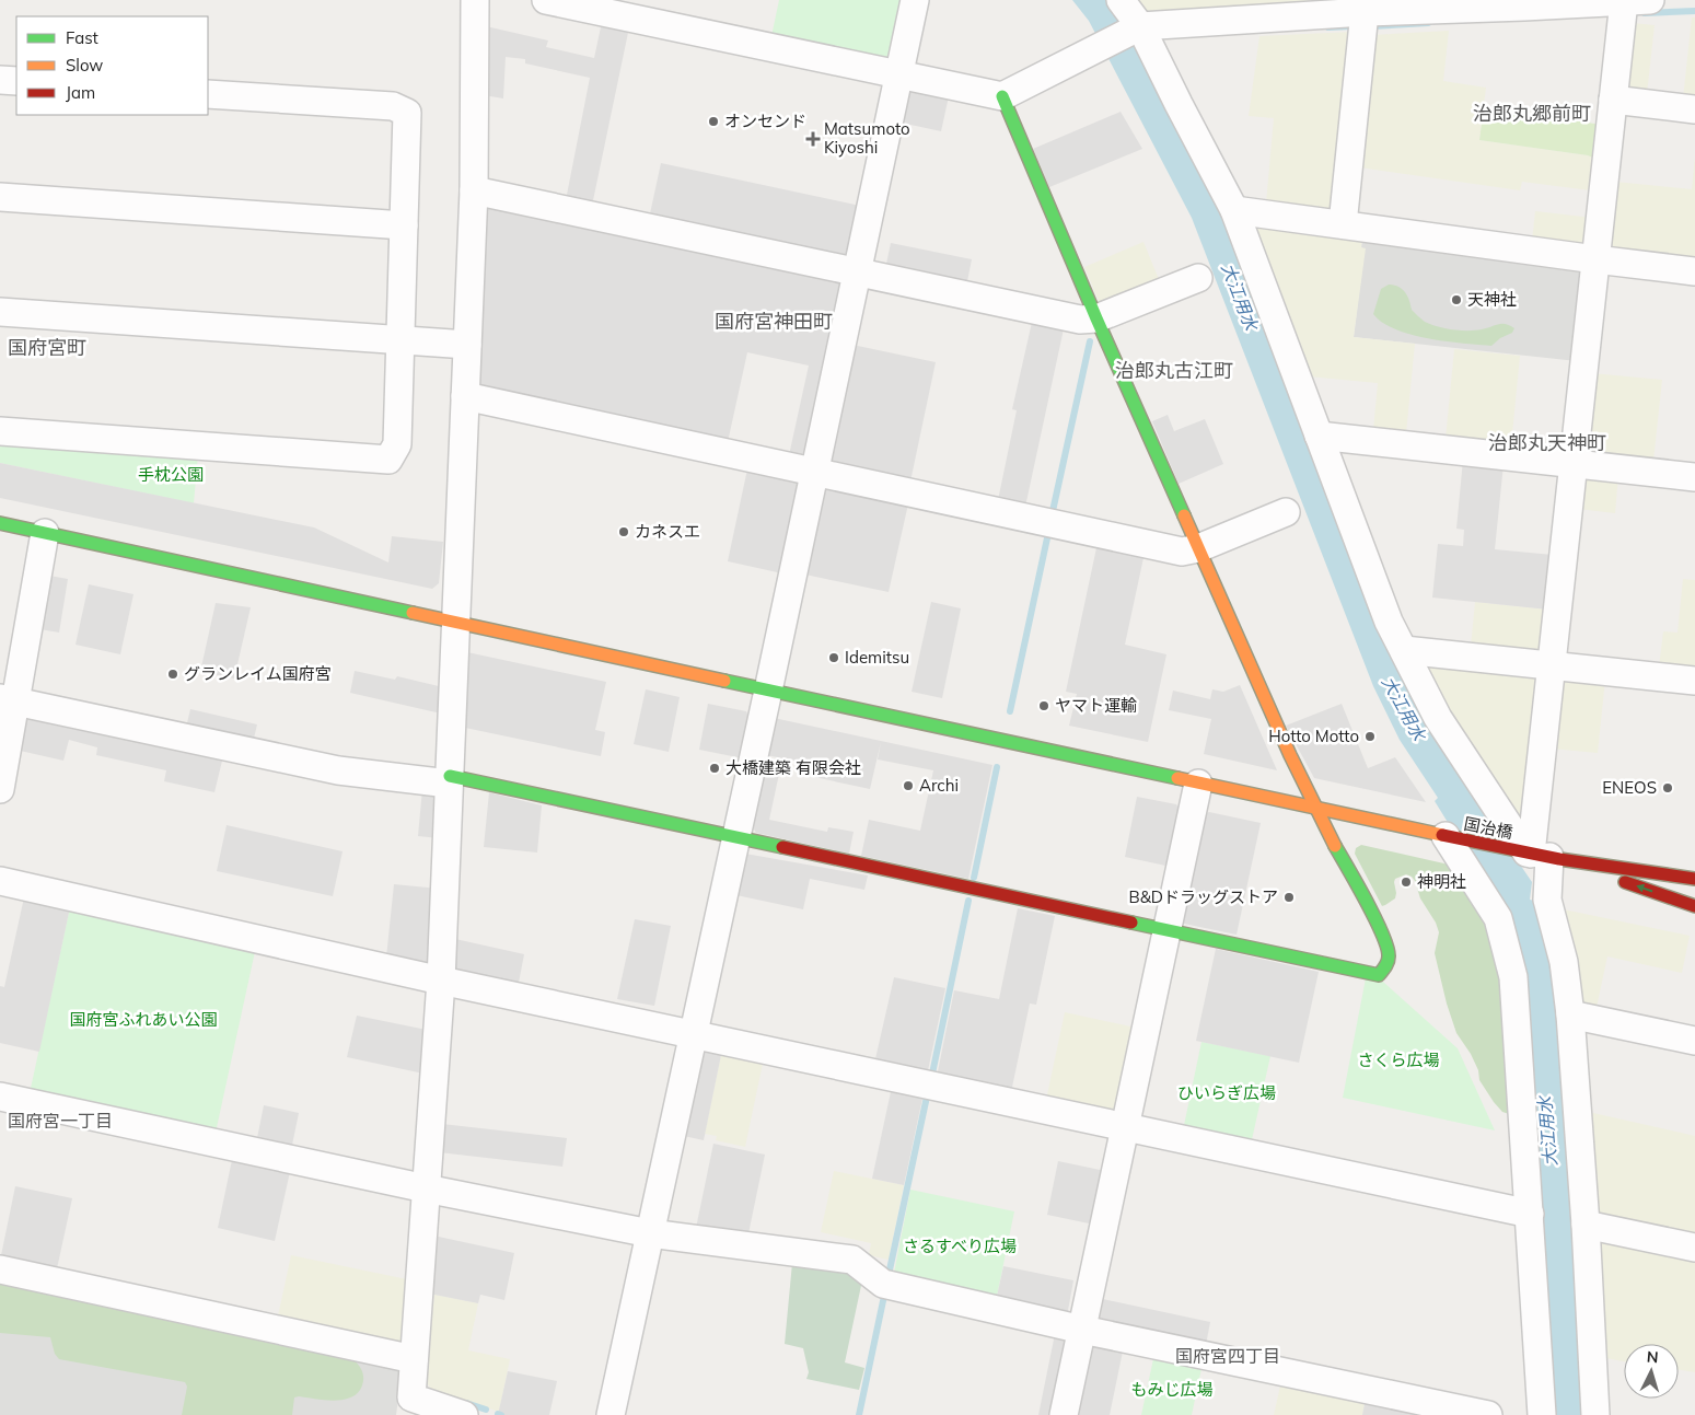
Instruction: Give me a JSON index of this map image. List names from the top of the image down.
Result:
{
  "streets": {
    "street": ["国治橋"]
  },
  "districts": [
    "治郎丸郷前町",
    "国府宮神田町",
    "国府宮町",
    "治郎丸古江町",
    "治郎丸天神町",
    "国府宮一丁目",
    "国府宮四丁目"
  ],
  "water": ["大江用水"],
  "parks": [
    "手枕公園",
    "国府宮ふれあい公園",
    "さくら広場",
    "ひいらぎ広場",
    "さるすべり広場",
    "もみじ広場"
  ],
  "places": {
    "other": [
      "オンセンド",
      "天神社",
      "カネスエ",
      "Idemitsu",
      "グランレイム国府宮",
      "ヤマト運輸",
      "Hotto Motto",
      "大橋建築 有限会社",
      "Archi",
      "ENEOS",
      "神明社",
      "B&Dドラッグストア"
    ],
    "health": ["Matsumoto Kiyoshi"]
  },
  "legend": ["Fast", "Slow", "Jam"],
  "north": "top"
}
